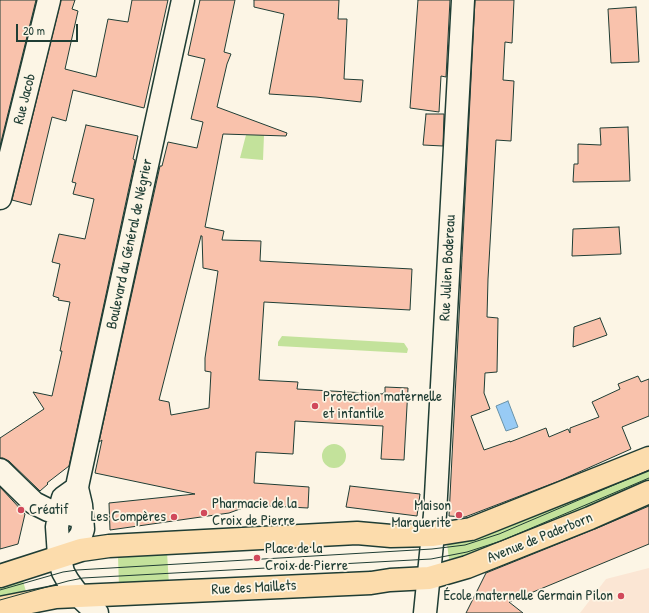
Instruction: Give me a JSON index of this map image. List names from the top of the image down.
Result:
{
  "streets": {
    "main road": ["Avenue de Paderborn", "Rue des Maillets"],
    "street": ["Rue Jacob", "Boulevard du Général de Négrier", "Rue Julien Bodereau"]
  },
  "crossings": [
    ["Rue Julien Bodereau", "Avenue de Paderborn"],
    ["Rue Julien Bodereau", "Rue des Maillets"],
    ["Avenue de Paderborn", "Rue des Maillets"]
  ],
  "places": [
    "Protection maternelle et infantile",
    "Créatif",
    "Pharmacie de la Croix de Pierre",
    "Maison Marguerite",
    "Les Compères",
    "Place de la Croix de Pierre",
    "École maternelle Germain Pilon"
  ],
  "scale_bar": "20 m"
}
